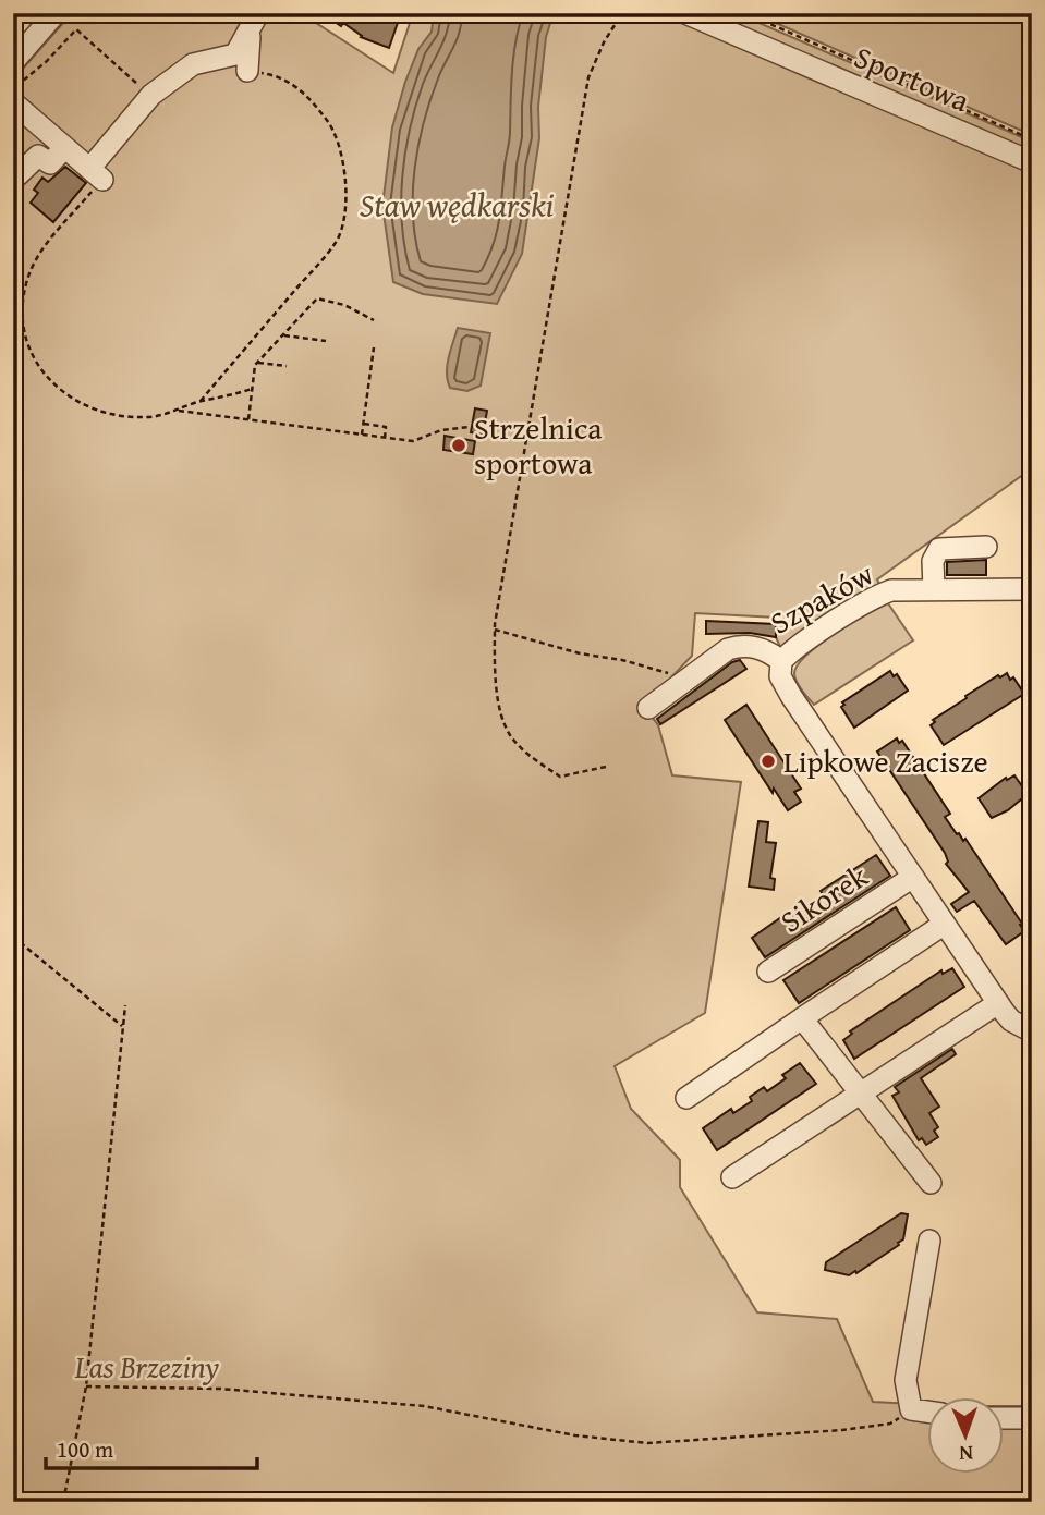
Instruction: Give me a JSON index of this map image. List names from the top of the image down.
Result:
{
  "streets": {
    "street": ["Sportowa", "Szpaków", "Sikorek"]
  },
  "crossings": [
    ["Szpaków", "Sikorek"]
  ],
  "water": ["Staw wędkarski"],
  "parks": ["Las Brzeziny"],
  "places": ["Strzelnica sportowa", "Lipkowe Zacisze"],
  "scale_bar": "100 m",
  "north": "bottom"
}
